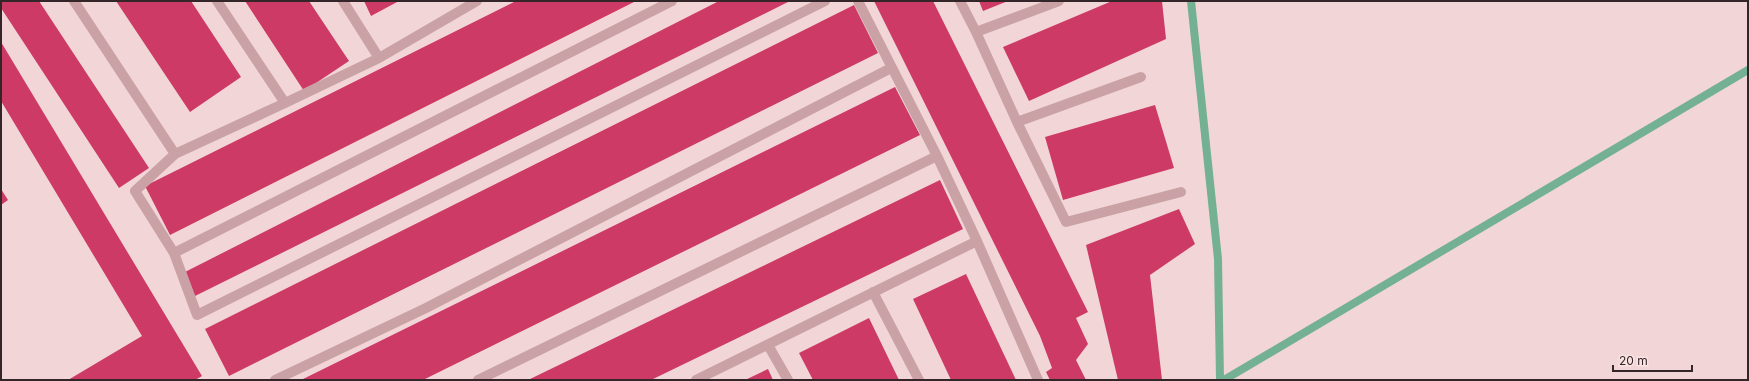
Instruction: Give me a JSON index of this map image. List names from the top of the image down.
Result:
{
  "scale_bar": "20 m"
}
